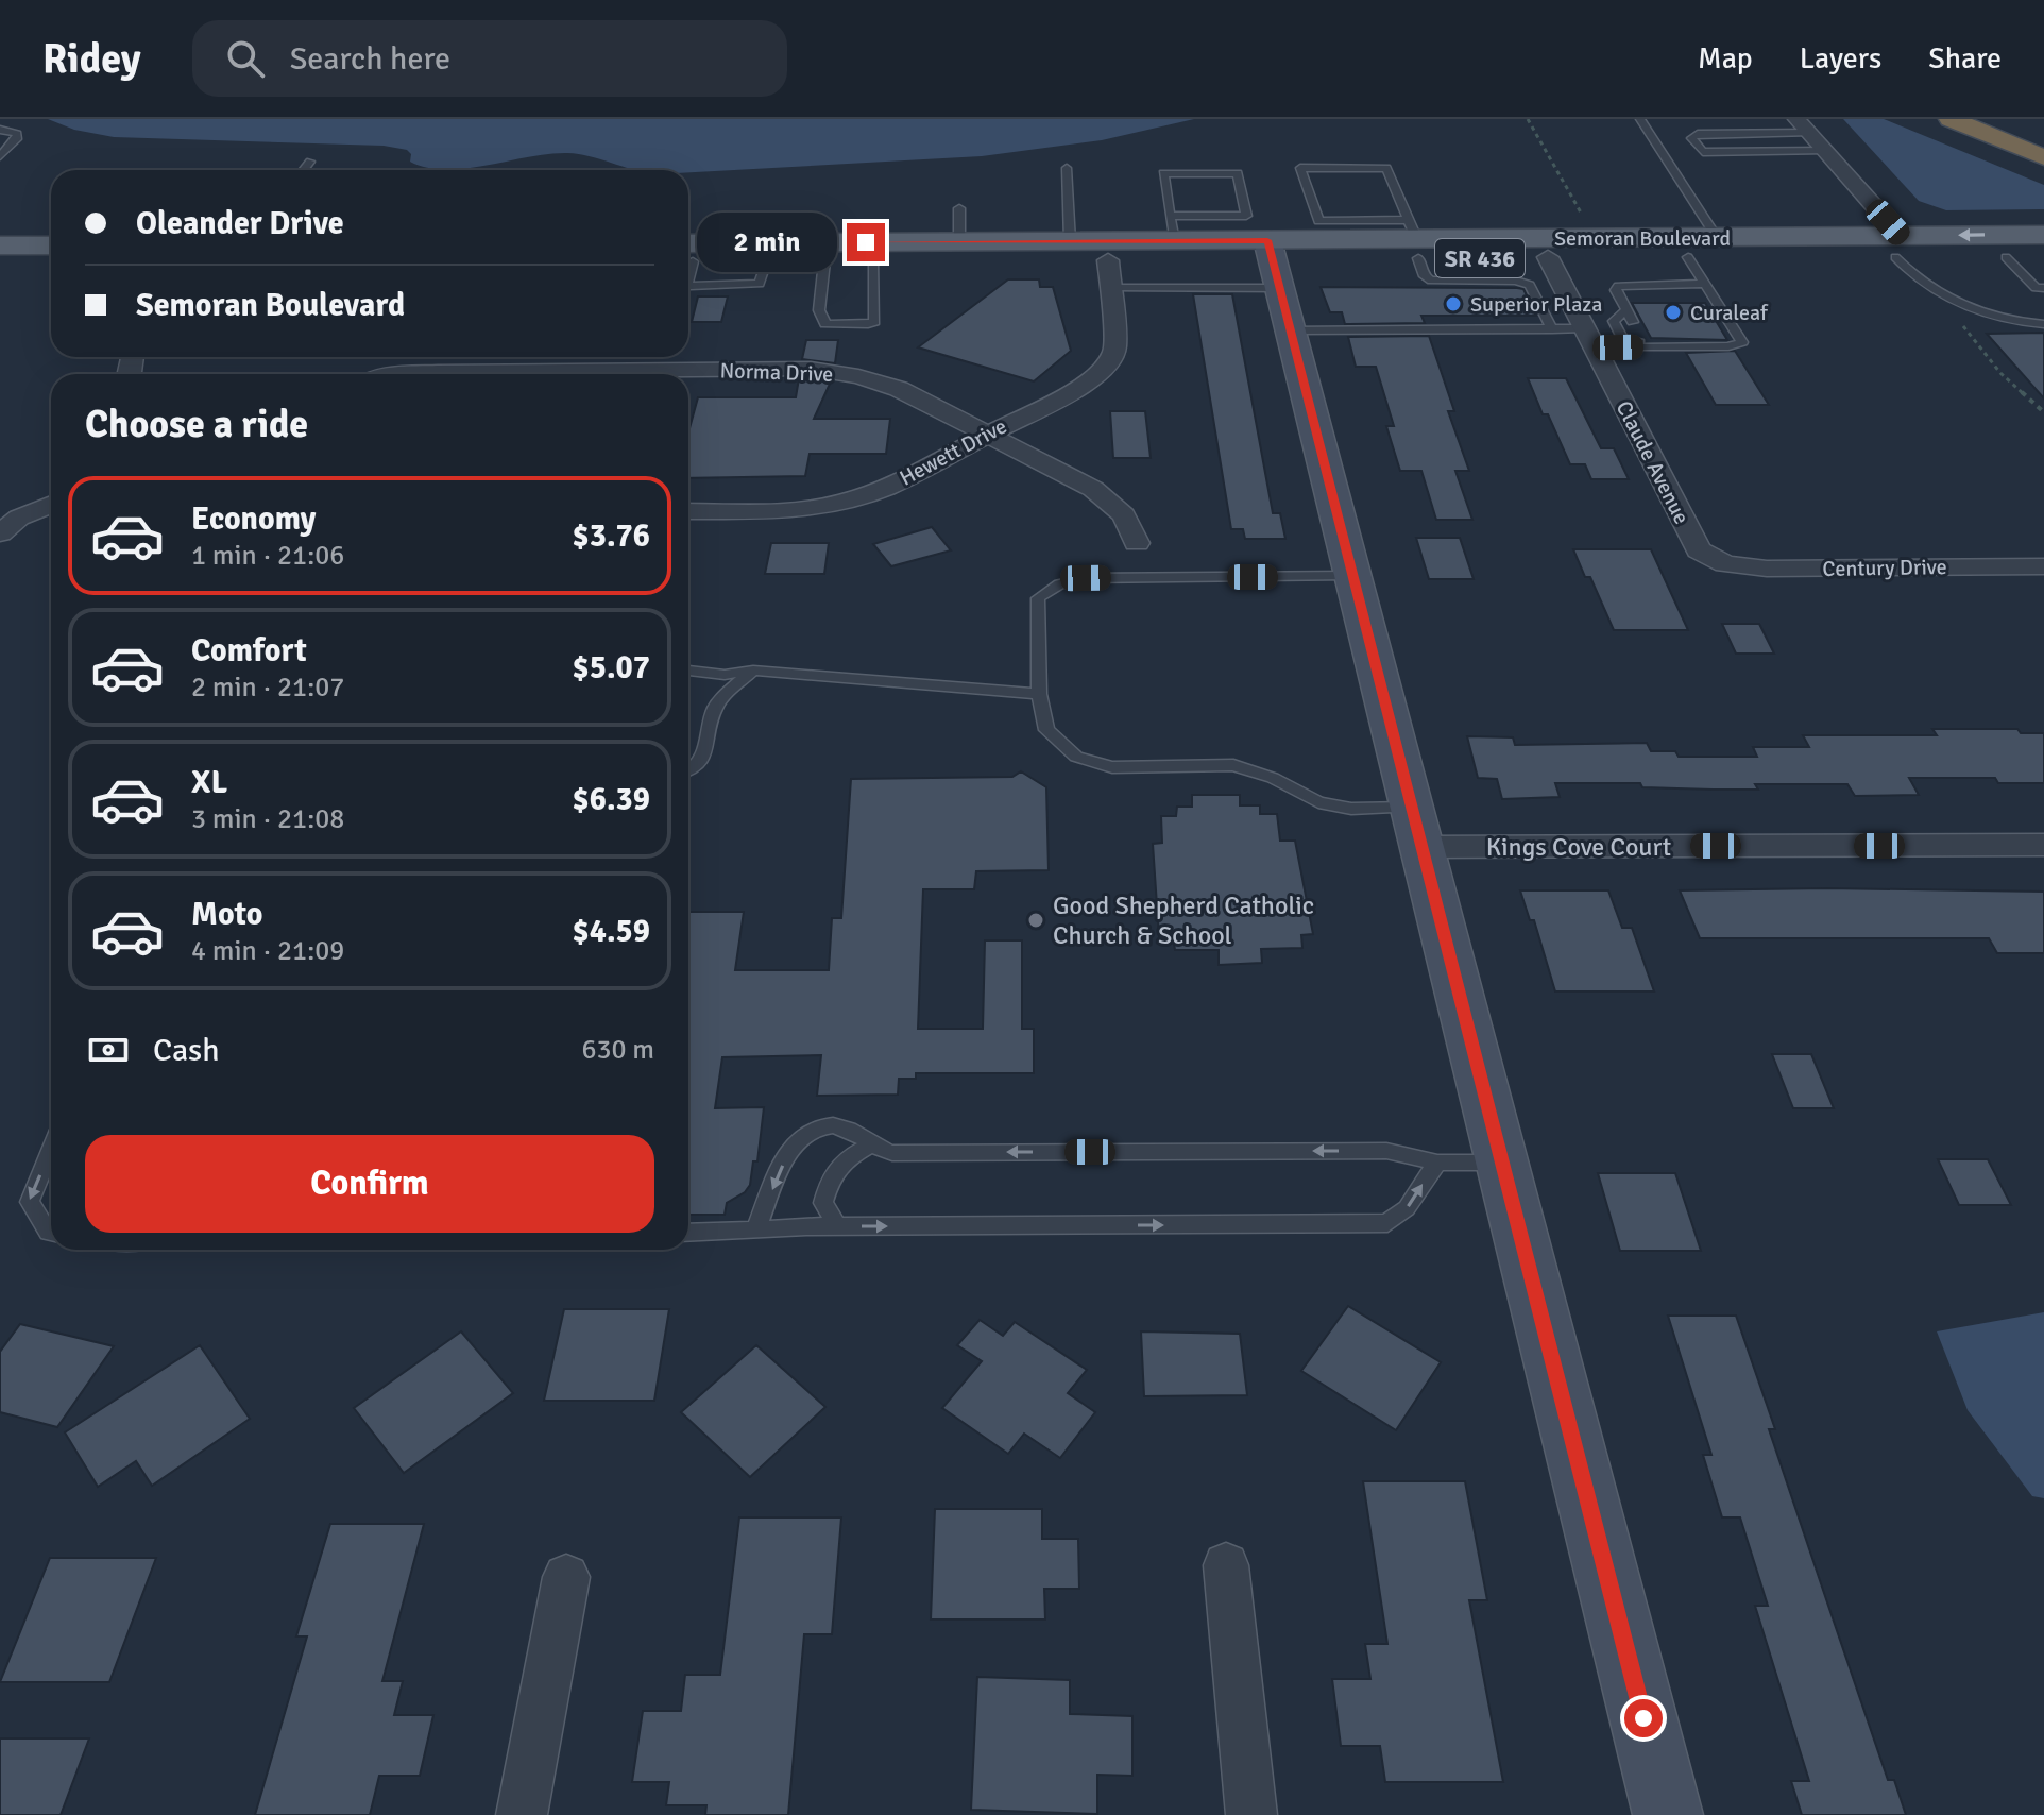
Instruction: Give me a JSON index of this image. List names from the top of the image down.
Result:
{
  "streets": {
    "main road": ["Semoran Boulevard", "SR 436"],
    "street": [
      "Norma Drive",
      "Hewett Drive",
      "Claude Avenue",
      "Century Drive",
      "Kings Cove Court"
    ]
  },
  "crossings": [
    ["Semoran Boulevard", "Hewett Drive"],
    ["Semoran Boulevard", "Claude Avenue"],
    ["Norma Drive", "Hewett Drive"],
    ["Claude Avenue", "Century Drive"]
  ],
  "places": ["Superior Plaza", "Curaleaf", "Good Shepherd Catholic Church & School"],
  "page": {
    "header": "Ridey",
    "search": "Search here",
    "nav": ["Map", "Layers", "Share"],
    "banner": ["Oleander Drive", "Semoran Boulevard"],
    "bubble": "2 min",
    "heading": "Choose a ride",
    "list": [
      {
        "name": "Economy",
        "note": "1 min · 21:06",
        "value": "$3.76"
      },
      {
        "name": "Comfort",
        "note": "2 min · 21:07",
        "value": "$5.07"
      },
      {
        "name": "XL",
        "note": "3 min · 21:08",
        "value": "$6.39"
      },
      {
        "name": "Moto",
        "note": "4 min · 21:09",
        "value": "$4.59"
      }
    ],
    "pay": ["Cash", "630 m"],
    "buttons": "Confirm"
  }
}
